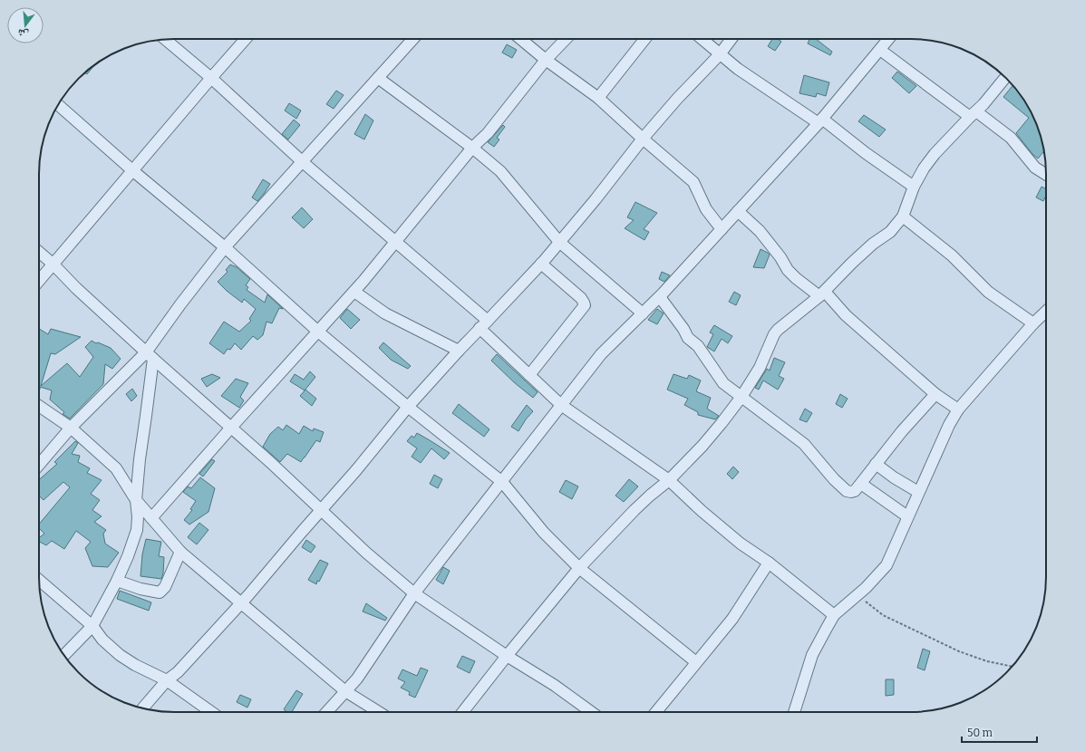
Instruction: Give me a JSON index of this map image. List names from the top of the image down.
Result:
{
  "scale_bar": "50 m",
  "north": "bottom"
}
